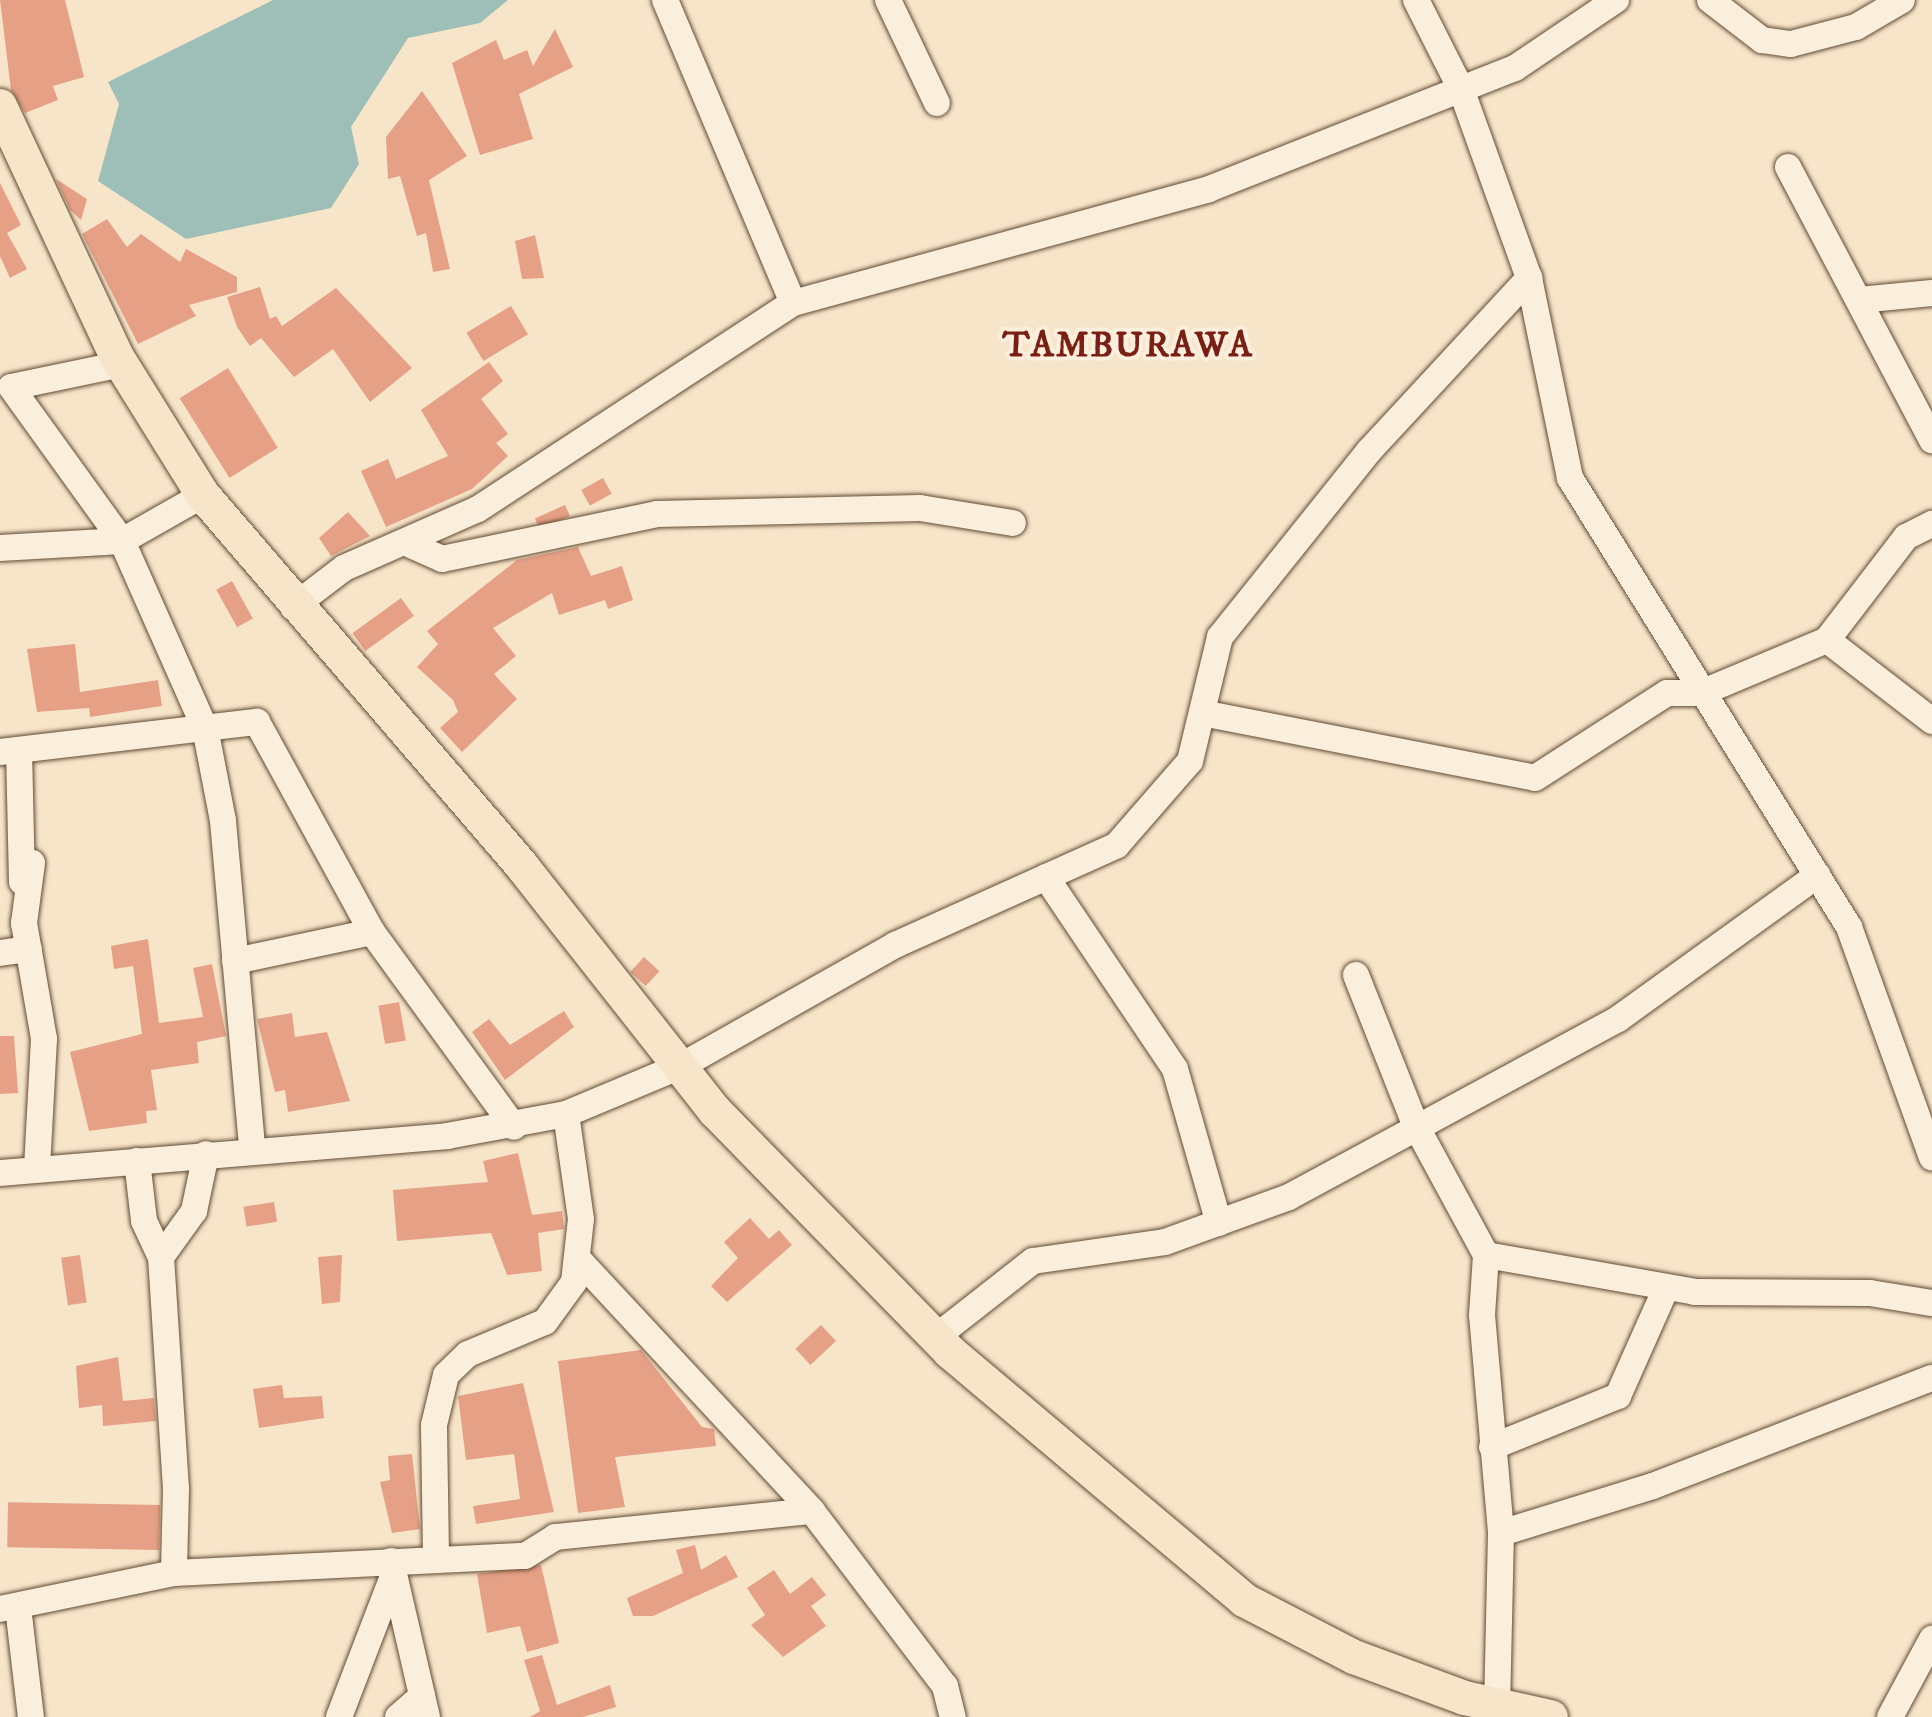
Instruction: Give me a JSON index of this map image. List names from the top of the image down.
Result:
{
  "districts": ["TAMBURAWA"]
}
